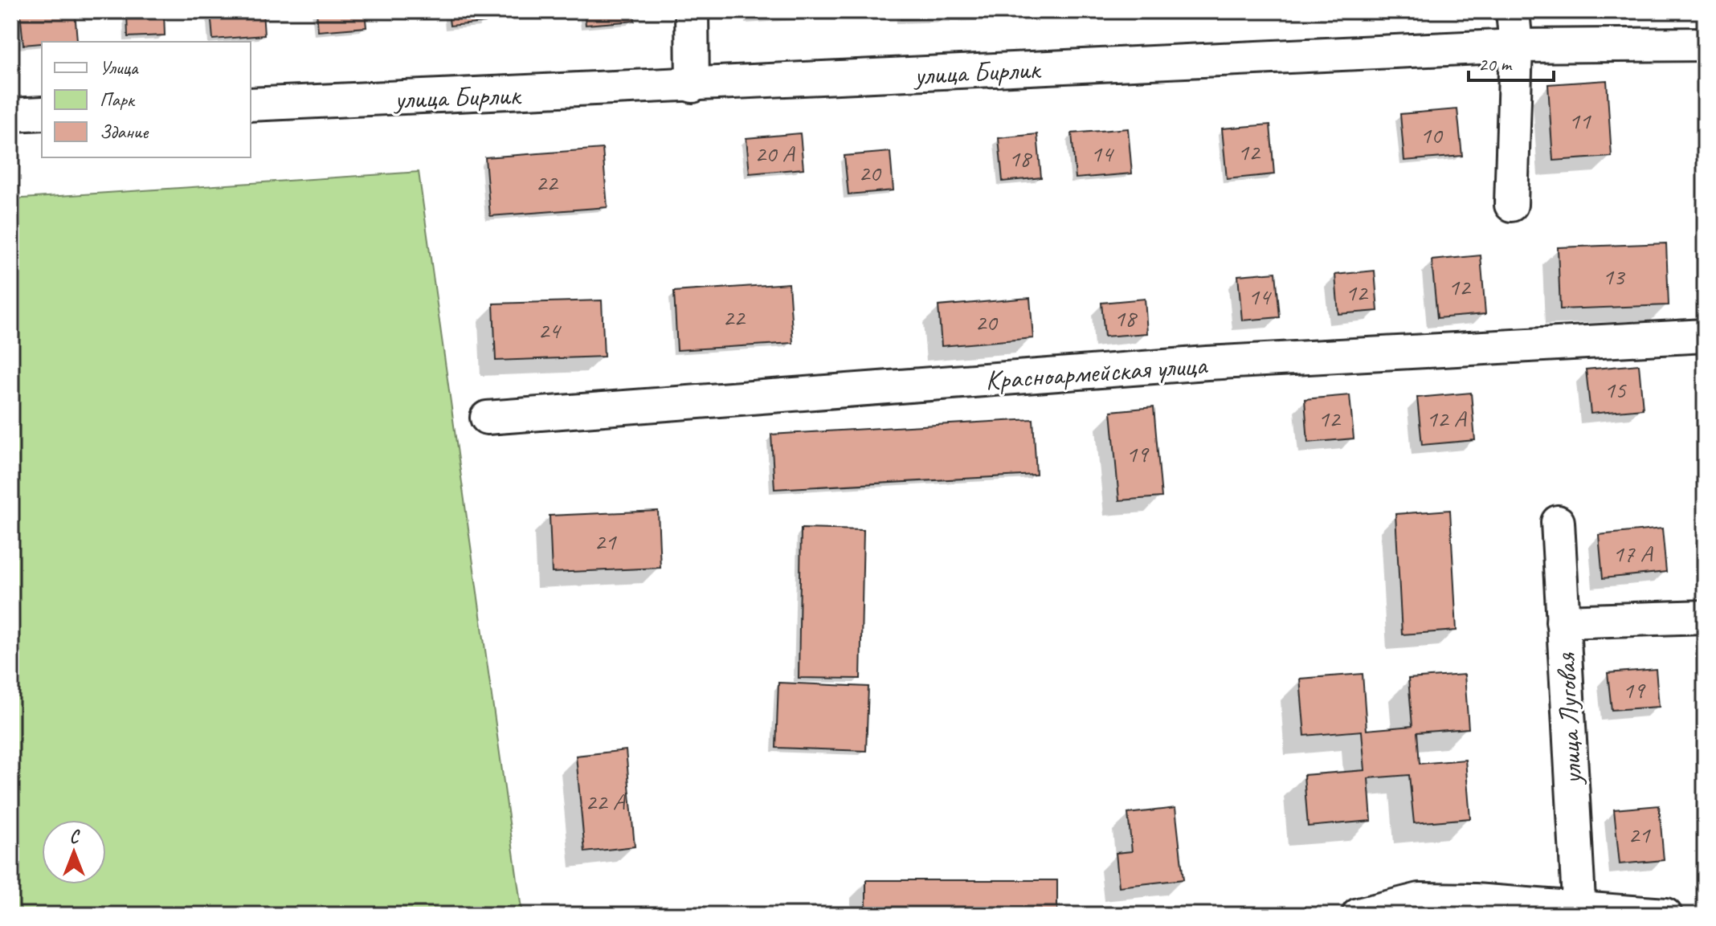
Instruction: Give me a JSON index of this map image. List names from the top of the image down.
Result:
{
  "streets": {
    "street": ["улица Бирлик", "Красноармейская улица", "улица Луговая"]
  },
  "house_numbers": [
    "11",
    "10",
    "12",
    "20 А",
    "14",
    "18",
    "20",
    "22",
    "13",
    "12",
    "12",
    "14",
    "22",
    "18",
    "20",
    "24",
    "15",
    "12",
    "12 А",
    "19",
    "21",
    "17 А",
    "19",
    "22 А",
    "21"
  ],
  "legend": ["Улица", "Парк", "Здание"],
  "scale_bar": "20 m",
  "north": "top"
}
